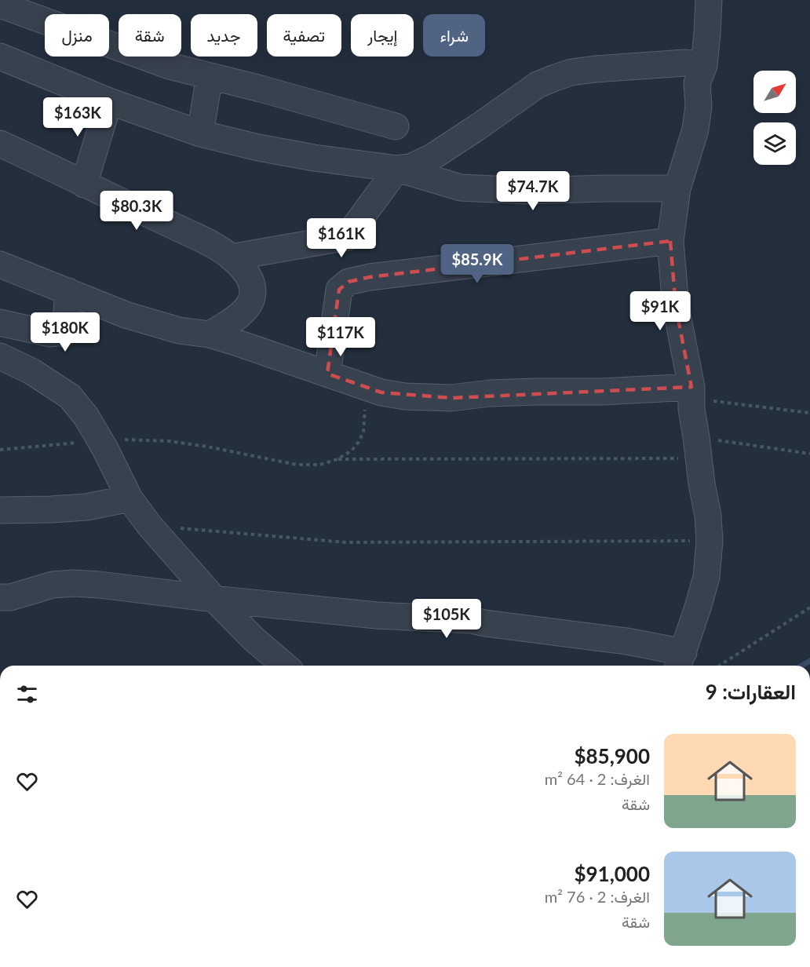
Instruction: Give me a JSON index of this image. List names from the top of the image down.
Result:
{
  "north": "top right",
  "page": {
    "chip": [
      "شراء",
      "إيجار",
      "تصفية",
      "جديد",
      "شقة",
      "منزل"
    ],
    "price": [
      "$163K",
      "$74.7K",
      "$80.3K",
      "$161K",
      "$85.9K",
      "$91K",
      "$180K",
      "$117K",
      "$105K"
    ],
    "heading": "العقارات: 9",
    "list": [
      {
        "name": "$85,900",
        "note": "الغرف: 2 · 64 m² · شقة"
      },
      {
        "name": "$91,000",
        "note": "الغرف: 2 · 76 m² · شقة"
      }
    ]
  }
}
